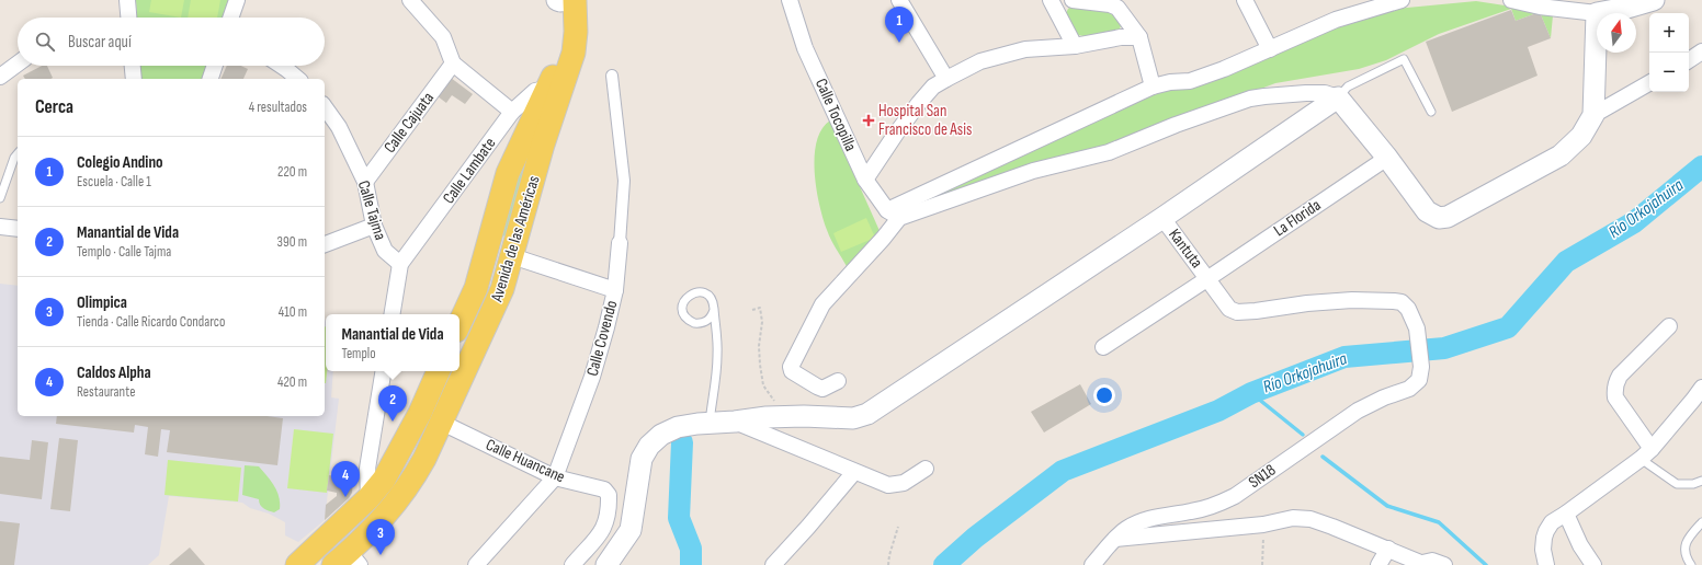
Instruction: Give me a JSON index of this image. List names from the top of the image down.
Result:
{
  "streets": {
    "main road": ["Avenida de las Américas"],
    "street": [
      "Calle Tocopilla",
      "Calle Cajuata",
      "Calle Lambate",
      "Calle Tajma",
      "La Florida",
      "Kantuta",
      "Calle Covendo",
      "Calle Huancane",
      "SN18"
    ]
  },
  "crossings": [
    ["Calle Cajuata", "Calle Tajma"],
    ["Calle Lambate", "Calle Tajma"],
    ["Calle Lambate", "Avenida de las Américas"],
    ["La Florida", "Kantuta"],
    ["Avenida de las Américas", "Calle Huancane"],
    ["Kantuta", "SN18"],
    ["Calle Covendo", "Calle Huancane"]
  ],
  "water": ["Río Orkojahuira"],
  "places": {
    "health": ["Hospital San Francisco de Asis"]
  },
  "north": "top",
  "page": {
    "pins": [
      "1",
      "2",
      "4",
      "3"
    ],
    "map_buttons": ["+", "−"],
    "search": "Buscar aquí",
    "heading": ["Cerca", "4 resultados"],
    "list": [
      {
        "mark": "1",
        "name": "Colegio Andino",
        "note": "Escuela · Calle 1",
        "value": "220 m"
      },
      {
        "mark": "2",
        "name": "Manantial de Vida",
        "note": "Templo · Calle Tajma",
        "value": "390 m"
      },
      {
        "mark": "3",
        "name": "Olimpica",
        "note": "Tienda · Calle Ricardo Condarco",
        "value": "410 m"
      },
      {
        "mark": "4",
        "name": "Caldos Alpha",
        "note": "Restaurante",
        "value": "420 m"
      }
    ],
    "popup": ["Manantial de Vida", "Templo"]
  }
}
